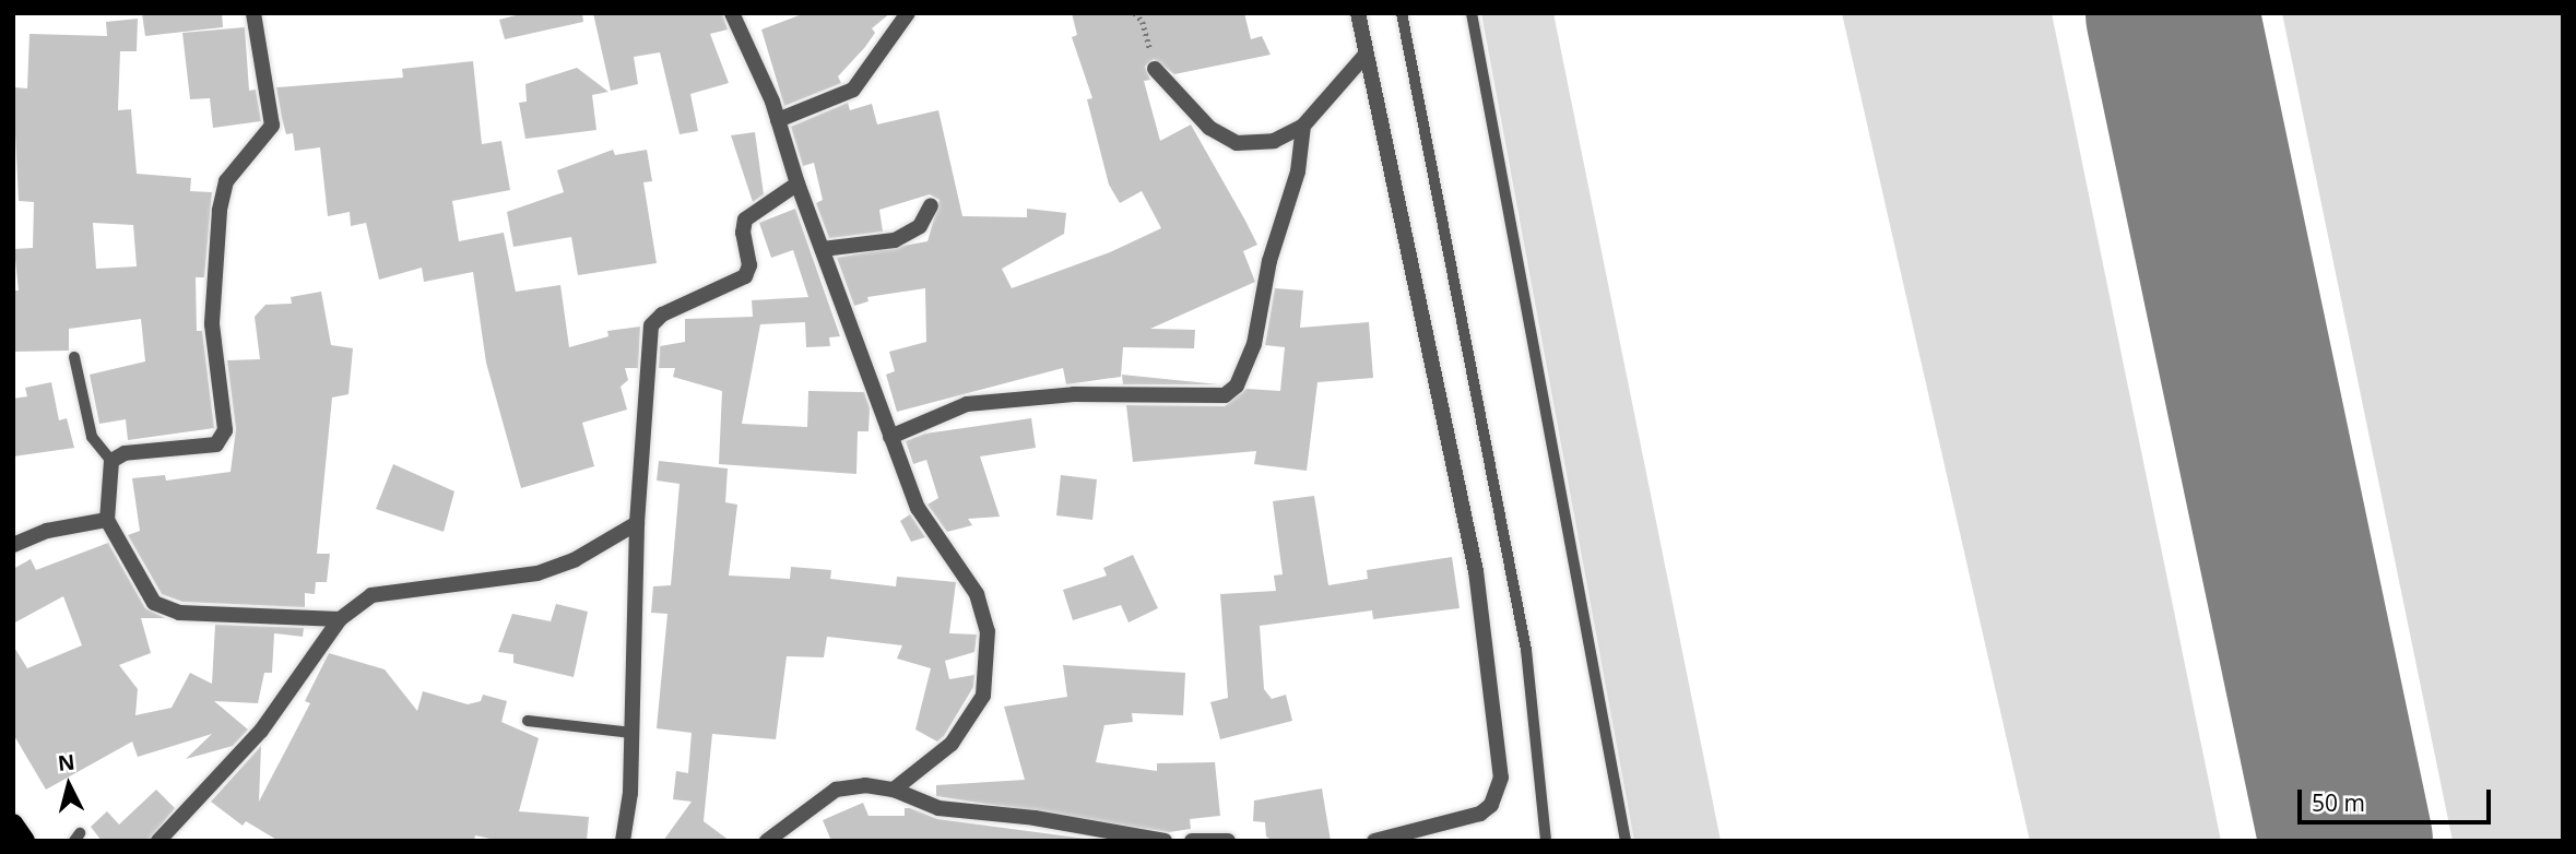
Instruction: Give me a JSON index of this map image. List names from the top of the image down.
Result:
{
  "scale_bar": "50 m",
  "north": "top"
}
